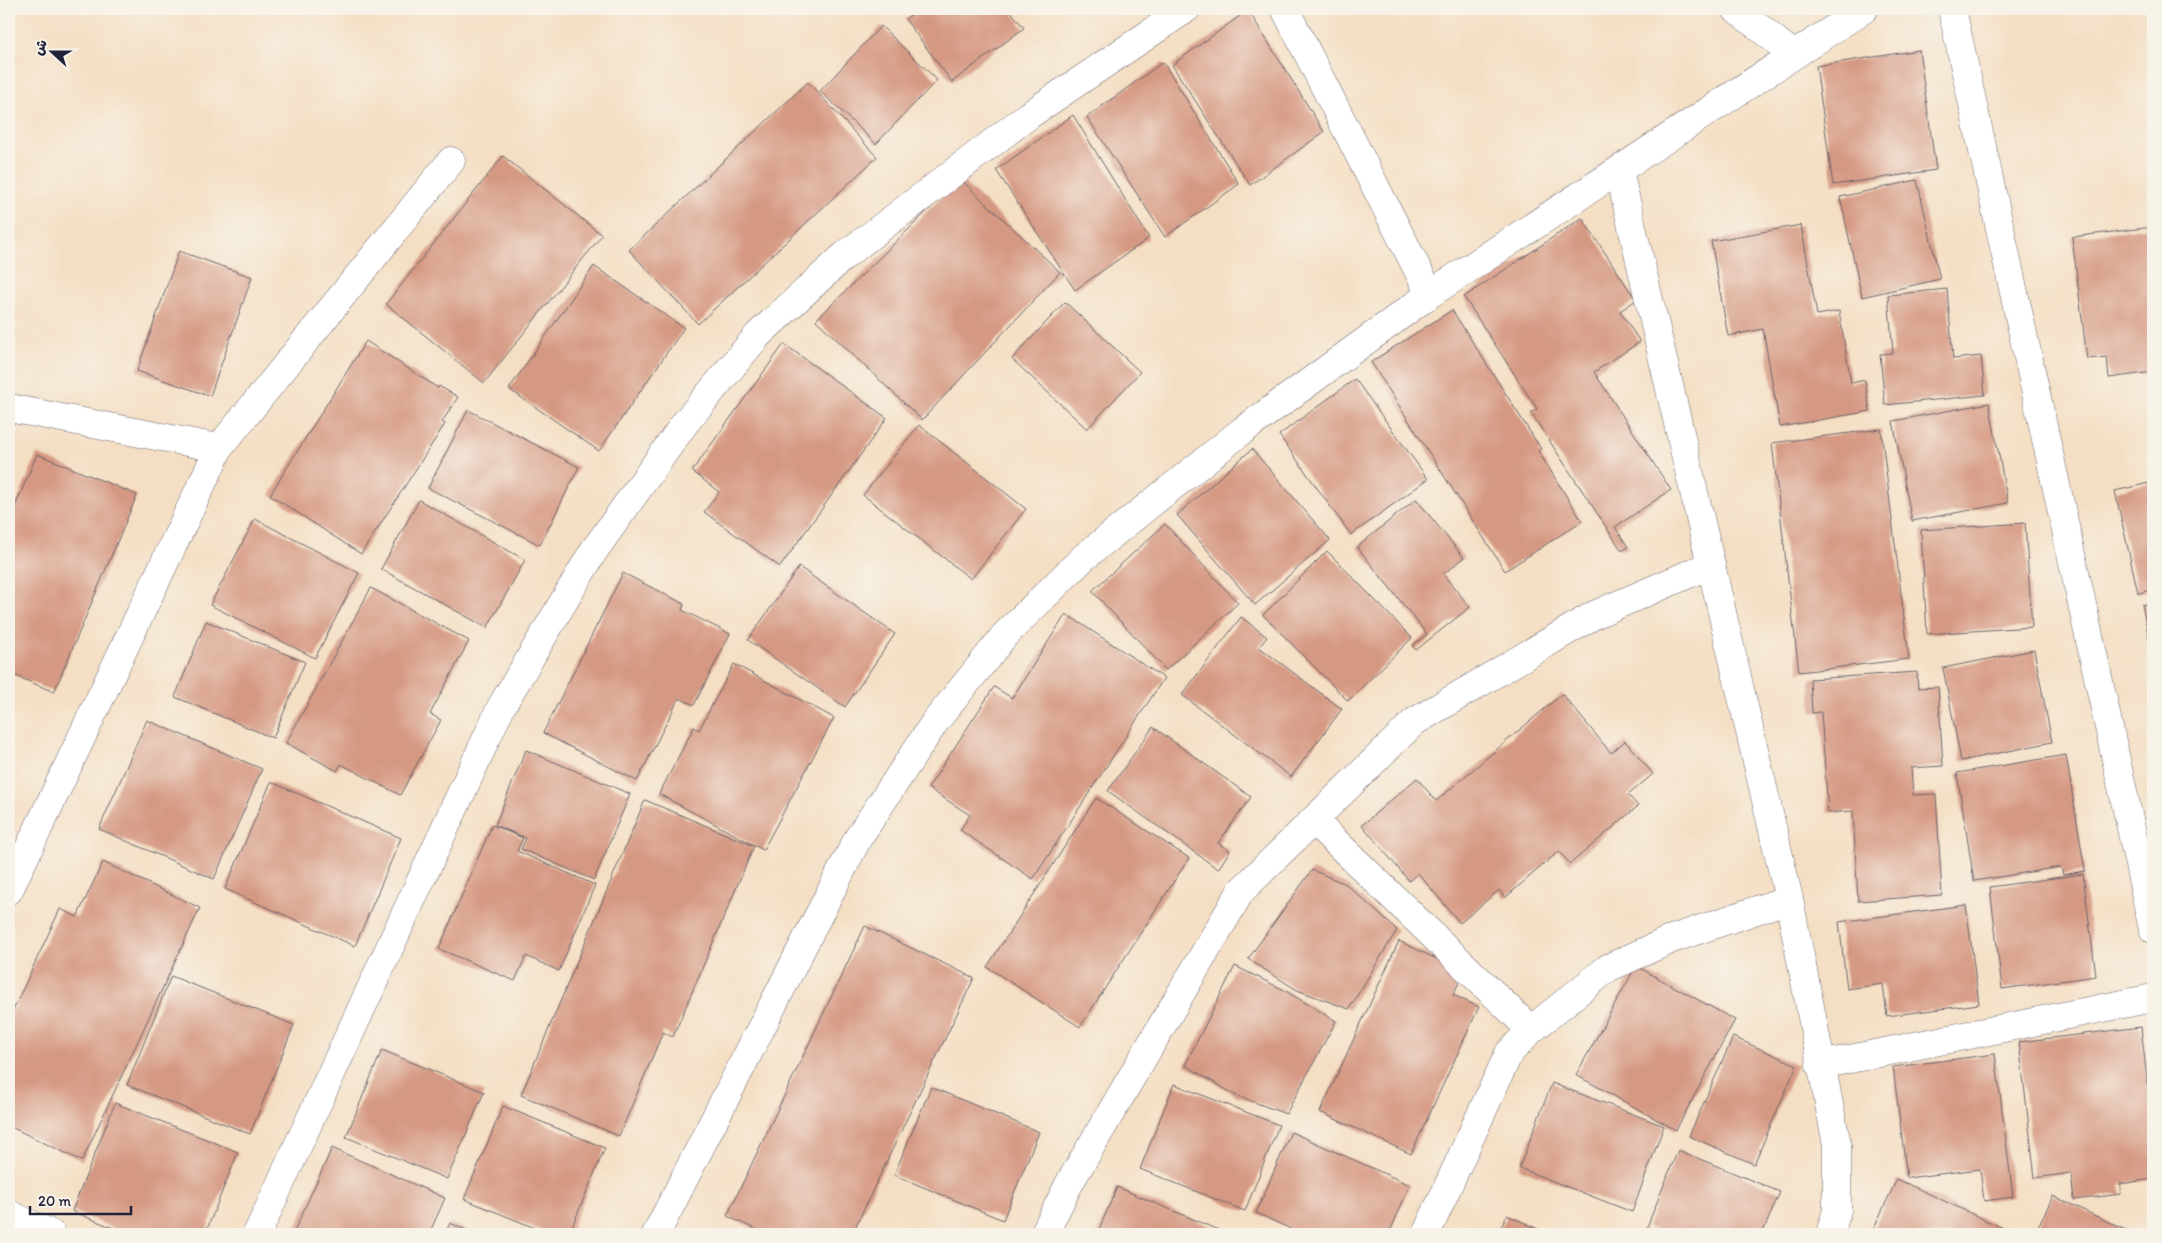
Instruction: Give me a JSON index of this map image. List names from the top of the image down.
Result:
{
  "scale_bar": "20 m",
  "north": "left"
}
